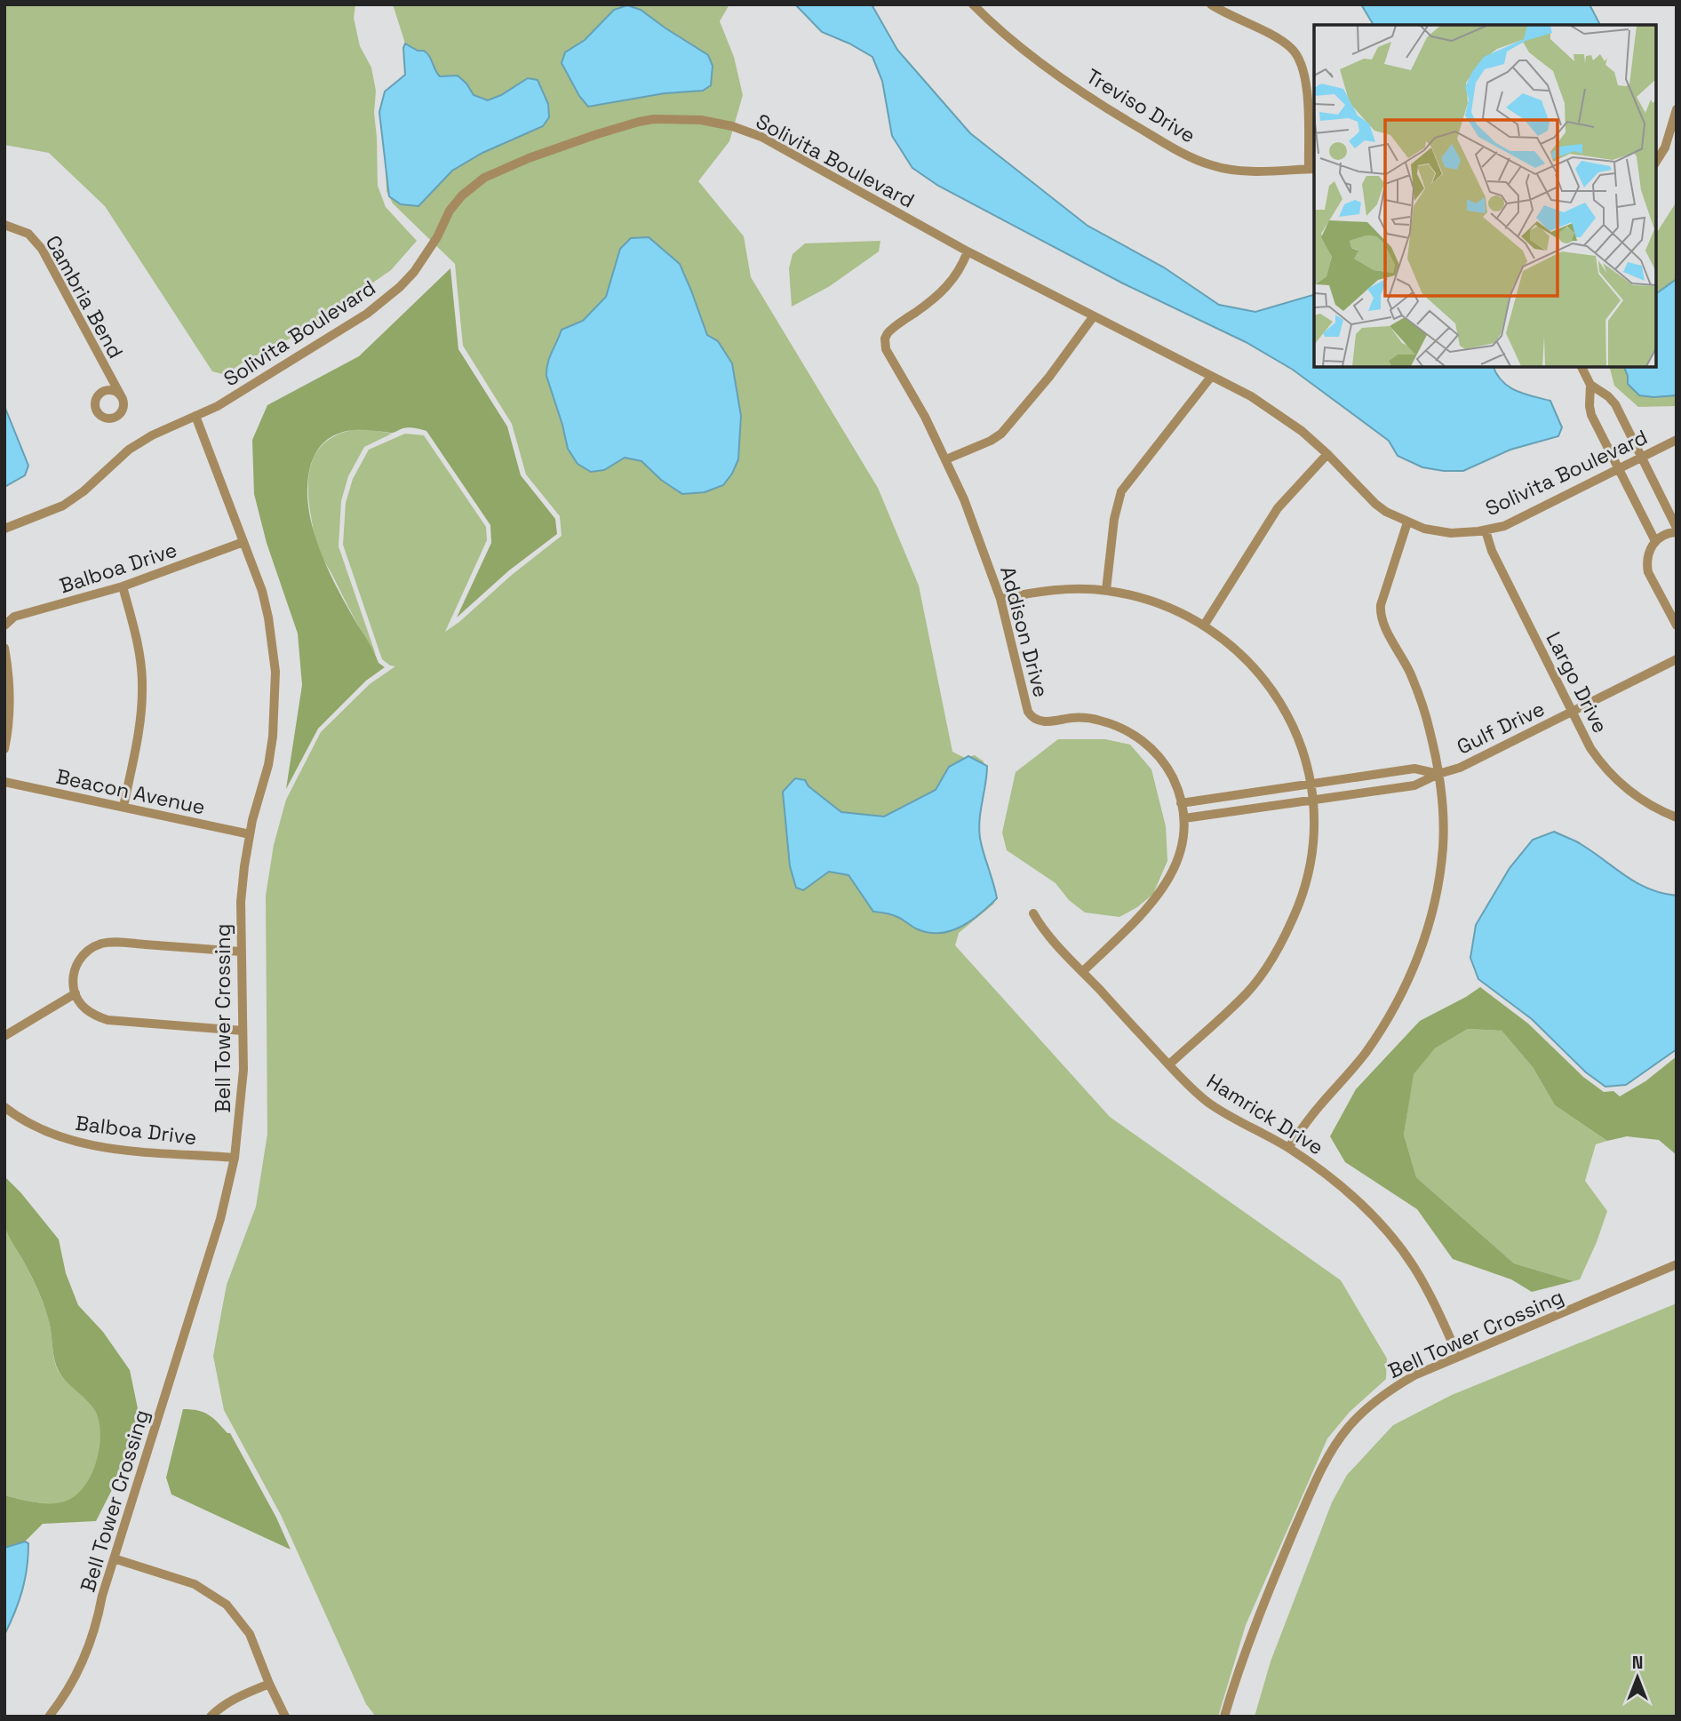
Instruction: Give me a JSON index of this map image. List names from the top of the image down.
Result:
{
  "streets": {
    "street": [
      "Treviso Drive",
      "Solivita Boulevard",
      "Cambria Bend",
      "Balboa Drive",
      "Addison Drive",
      "Largo Drive",
      "Gulf Drive",
      "Beacon Avenue",
      "Bell Tower Crossing",
      "Hamrick Drive"
    ]
  },
  "crossings": [
    ["Solivita Boulevard", "Addison Drive"],
    ["Solivita Boulevard", "Largo Drive"],
    ["Solivita Boulevard", "Bell Tower Crossing"],
    ["Balboa Drive", "Bell Tower Crossing"],
    ["Addison Drive", "Gulf Drive"],
    ["Addison Drive", "Hamrick Drive"],
    ["Largo Drive", "Gulf Drive"],
    ["Beacon Avenue", "Bell Tower Crossing"],
    ["Bell Tower Crossing", "Hamrick Drive"]
  ],
  "north": "top"
}
